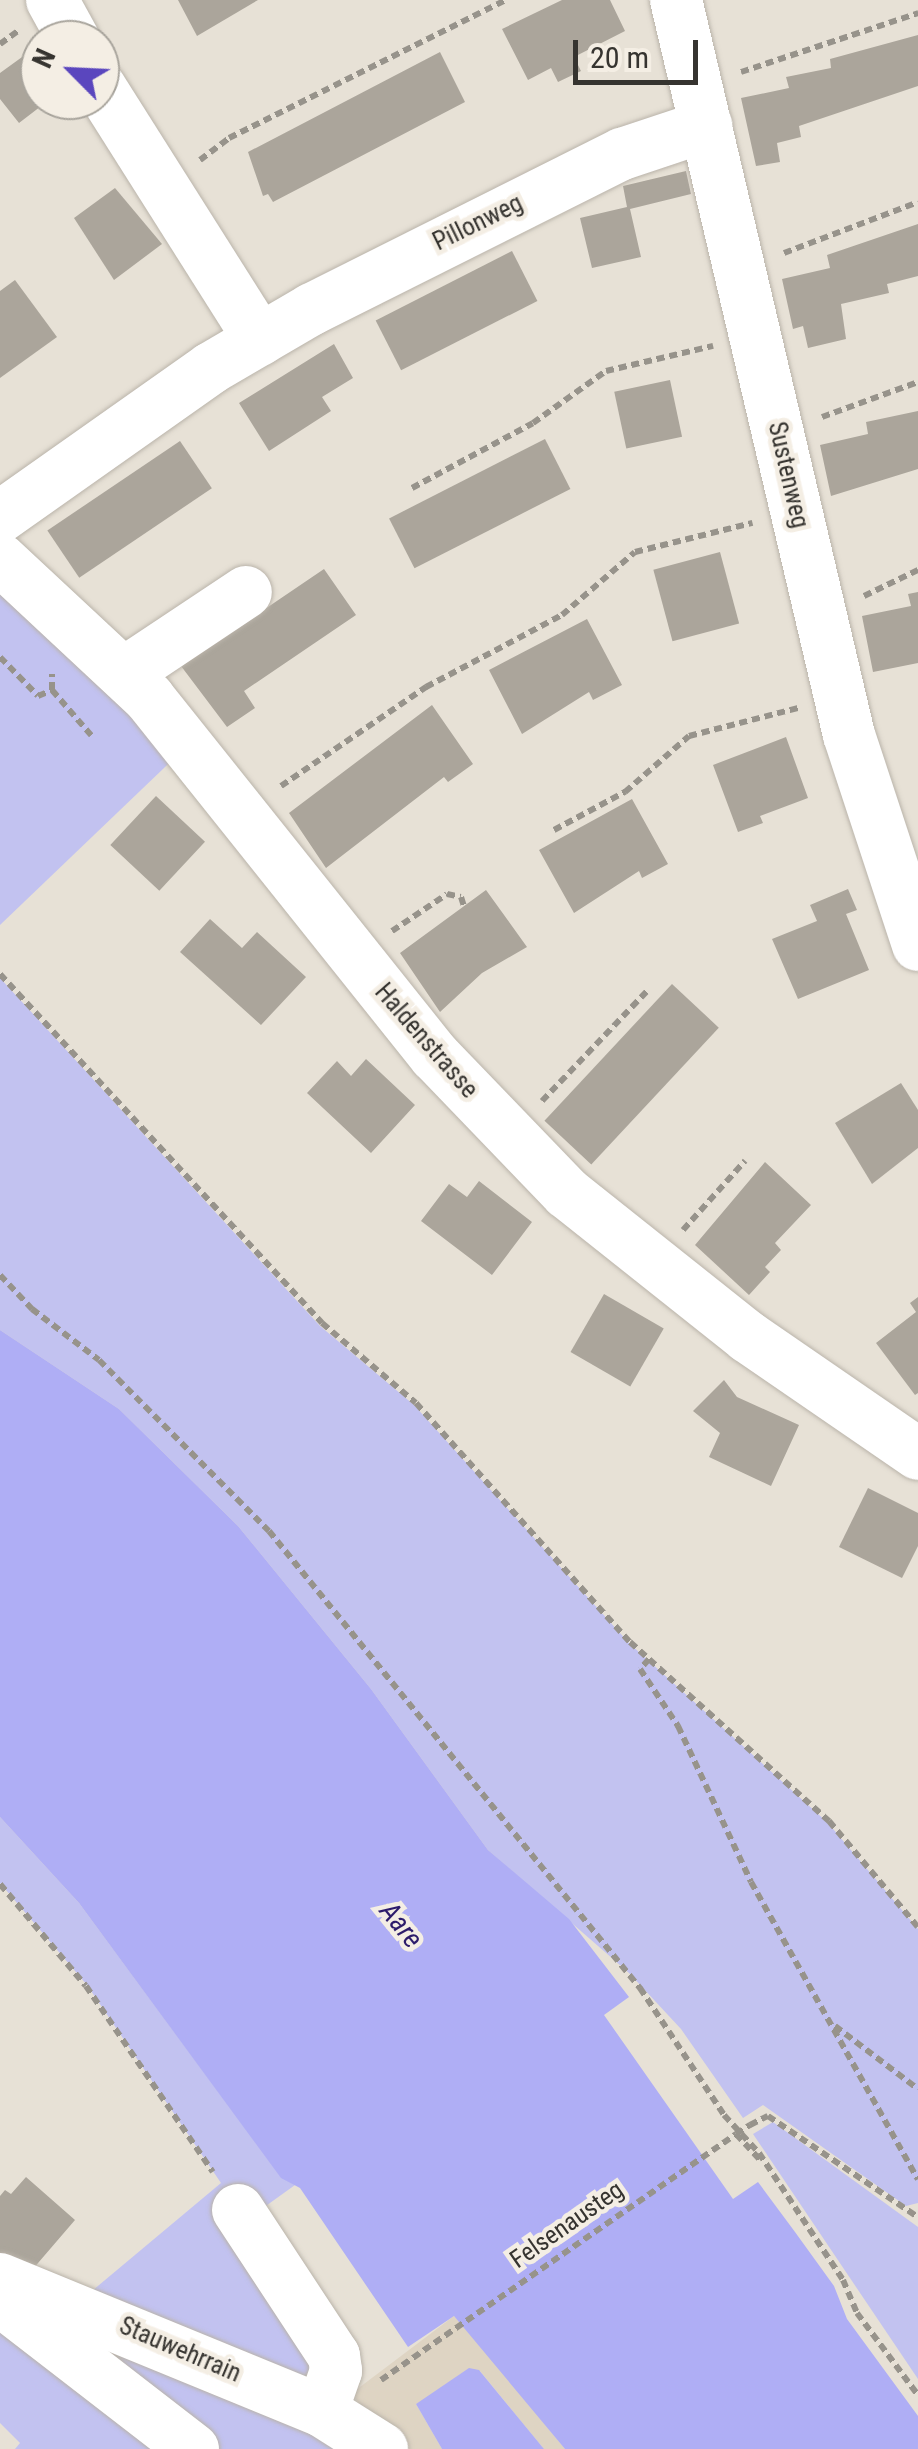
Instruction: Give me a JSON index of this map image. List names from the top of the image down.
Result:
{
  "streets": {
    "street": [
      "Pillonweg",
      "Sustenweg",
      "Haldenstrasse",
      "Stauwehrrain"
    ],
    "path": ["Felsenausteg"]
  },
  "crossings": [
    ["Pillonweg", "Sustenweg"]
  ],
  "water": ["Aare"],
  "scale_bar": "20 m",
  "north": "top left"
}
